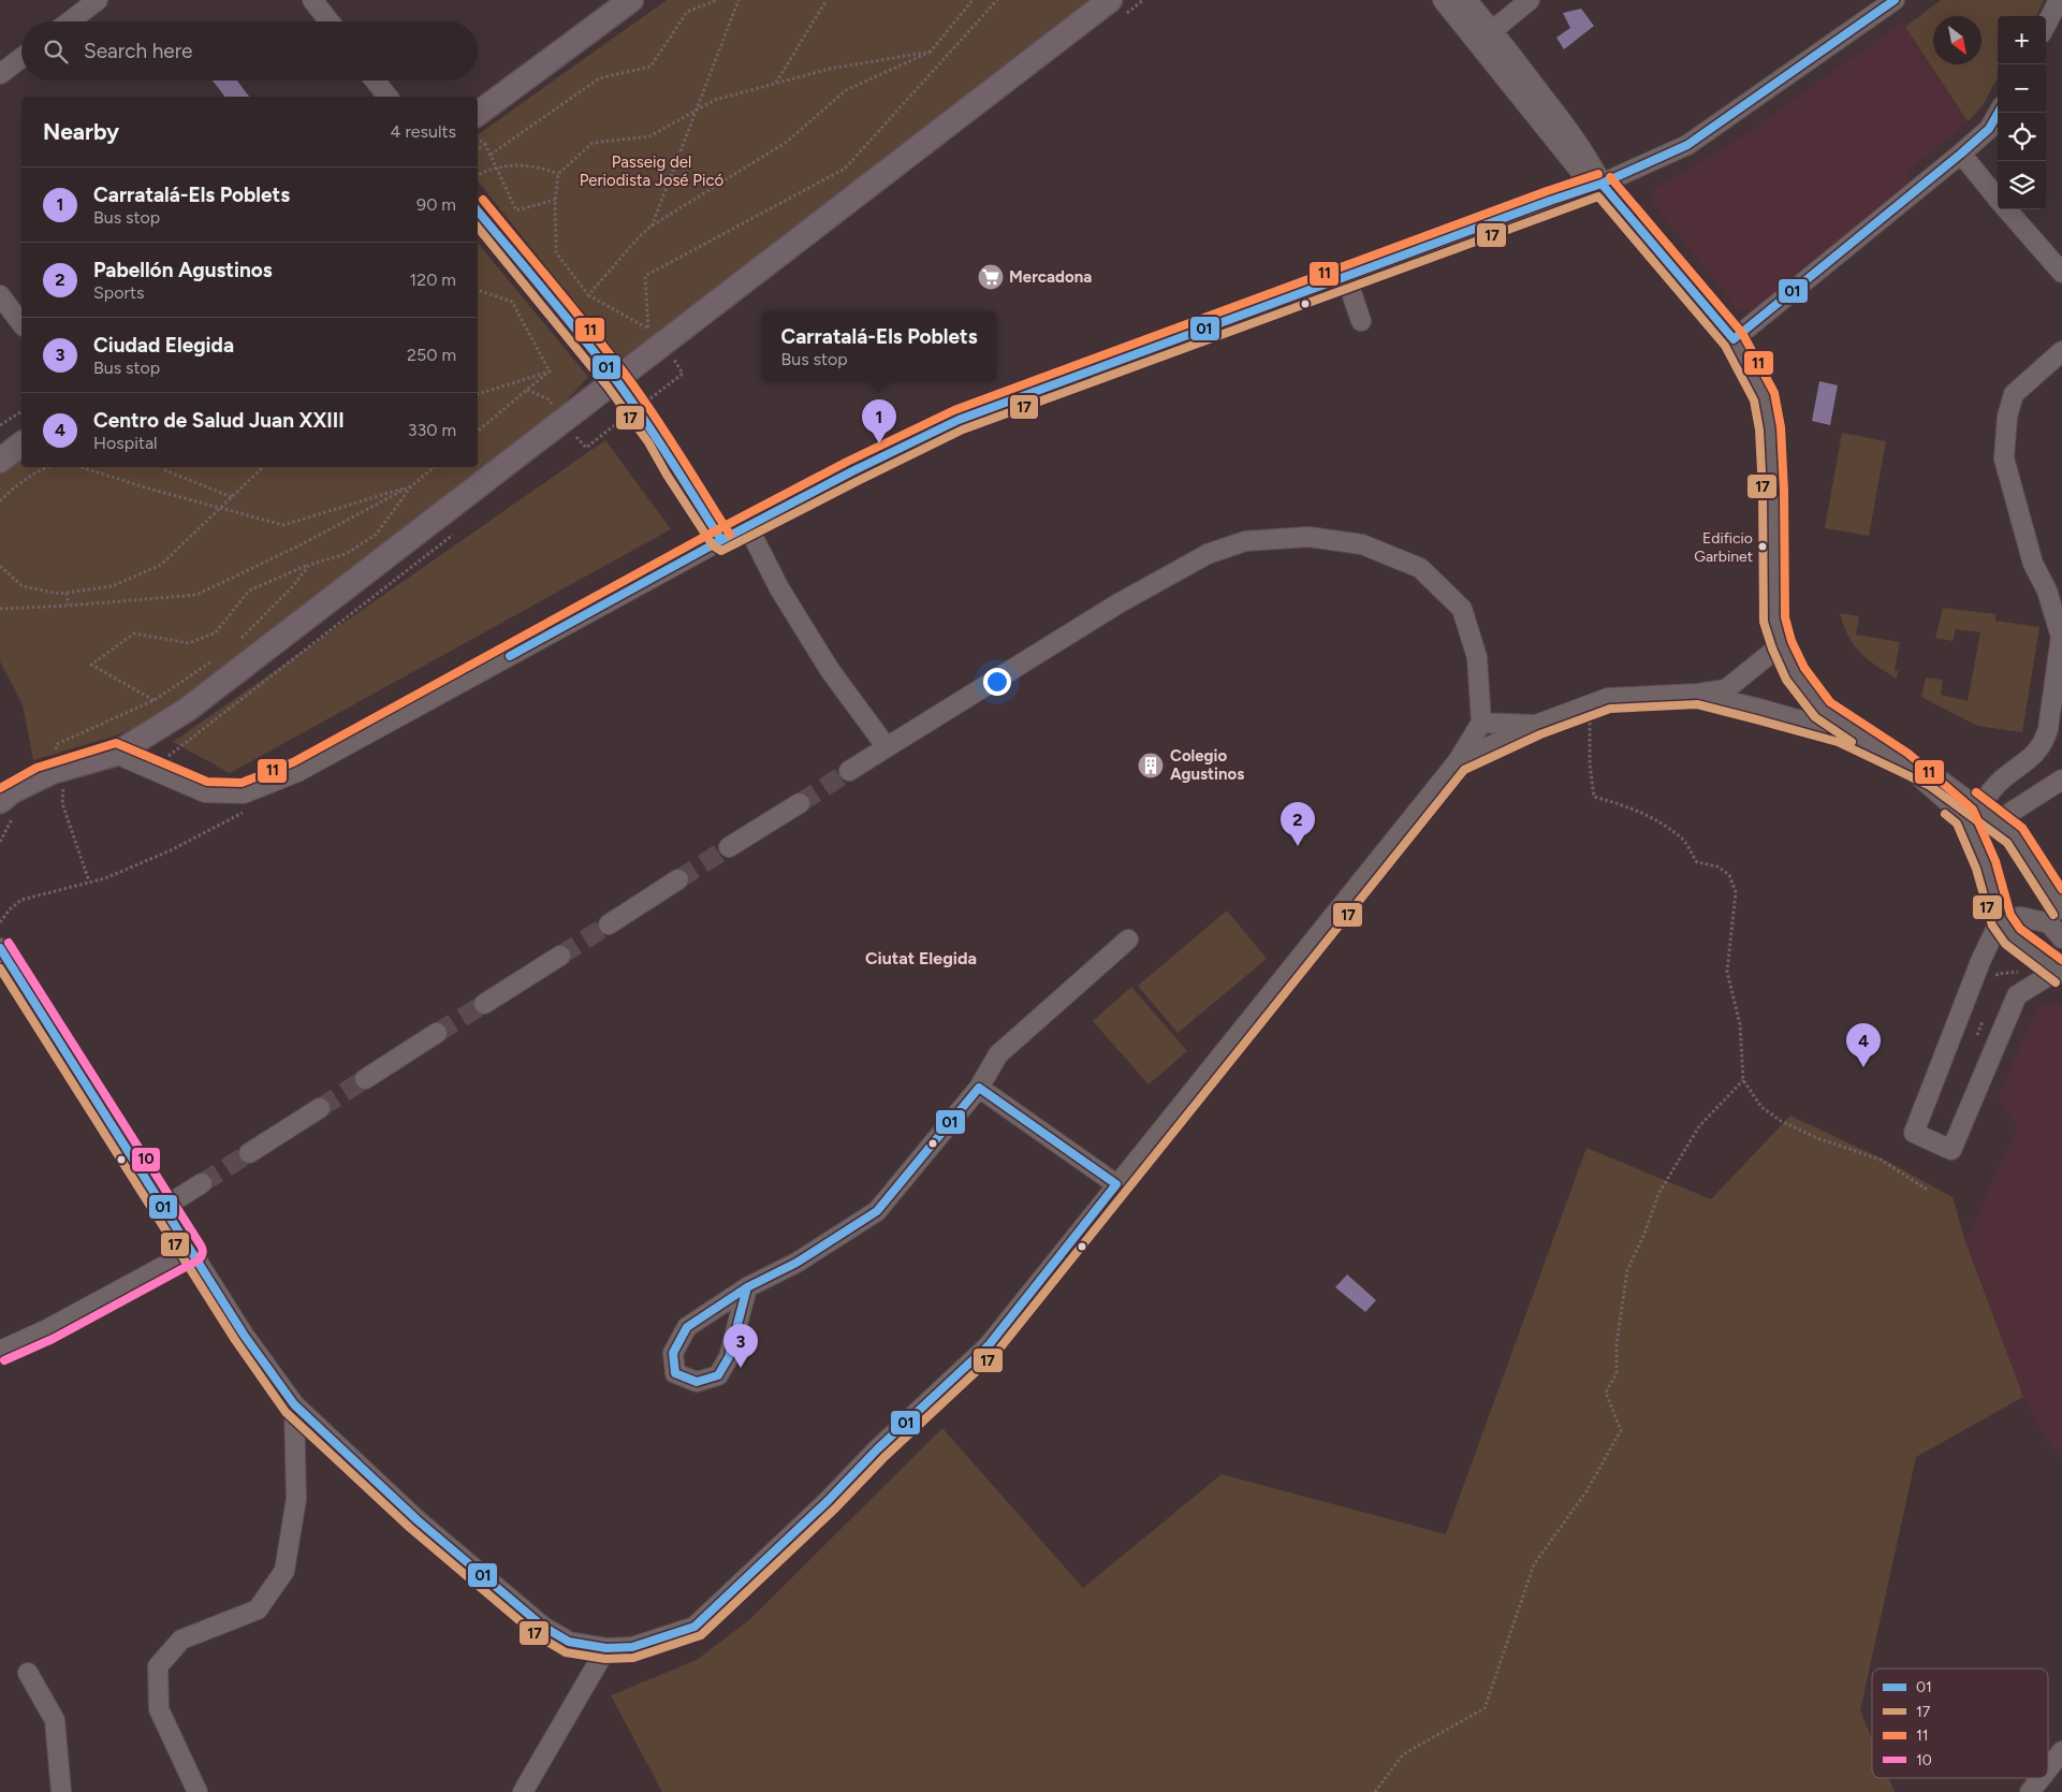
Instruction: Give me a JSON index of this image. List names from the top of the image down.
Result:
{
  "districts": ["Ciutat Elegida"],
  "parks": ["Passeig del Periodista José Picó"],
  "places": {
    "supermarket": ["Mercadona"],
    "other": ["Edificio Garbinet"],
    "building": ["Colegio Agustinos"]
  },
  "lines": [
    "transit line 01",
    "transit line 11",
    "transit line 17",
    "transit line 10"
  ],
  "legend": [
    "01",
    "17",
    "11",
    "10"
  ],
  "north": "bottom right",
  "page": {
    "map_buttons": ["+", "−"],
    "search": "Search here",
    "heading": ["Nearby", "4 results"],
    "list": [
      {
        "mark": "1",
        "name": "Carratalá-Els Poblets",
        "note": "Bus stop",
        "value": "90 m"
      },
      {
        "mark": "2",
        "name": "Pabellón Agustinos",
        "note": "Sports",
        "value": "120 m"
      },
      {
        "mark": "3",
        "name": "Ciudad Elegida",
        "note": "Bus stop",
        "value": "250 m"
      },
      {
        "mark": "4",
        "name": "Centro de Salud Juan XXIII",
        "note": "Hospital",
        "value": "330 m"
      }
    ],
    "popup": ["Carratalá-Els Poblets", "Bus stop"],
    "pins": [
      "1",
      "2",
      "4",
      "3"
    ]
  }
}
